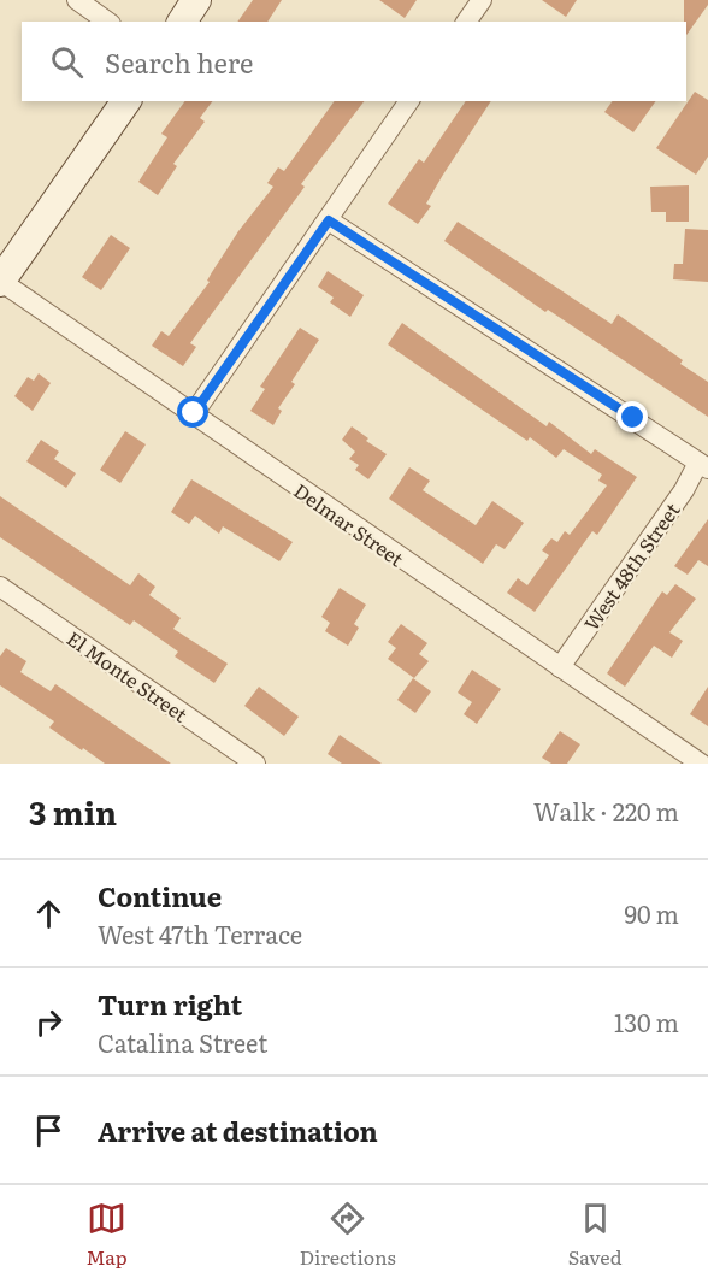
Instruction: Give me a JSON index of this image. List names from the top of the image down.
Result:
{
  "streets": {
    "street": ["Delmar Street", "West 48th Street", "El Monte Street"]
  },
  "crossings": [
    ["Delmar Street", "West 48th Street"]
  ],
  "page": {
    "search": "Search here",
    "heading": ["3 min", "Walk · 220 m"],
    "list": [
      ["Continue", "West 47th Terrace", "90 m"],
      ["Turn right", "Catalina Street", "130 m"],
      "Arrive at destination"
    ],
    "nav": ["Map", "Directions", "Saved"]
  }
}
